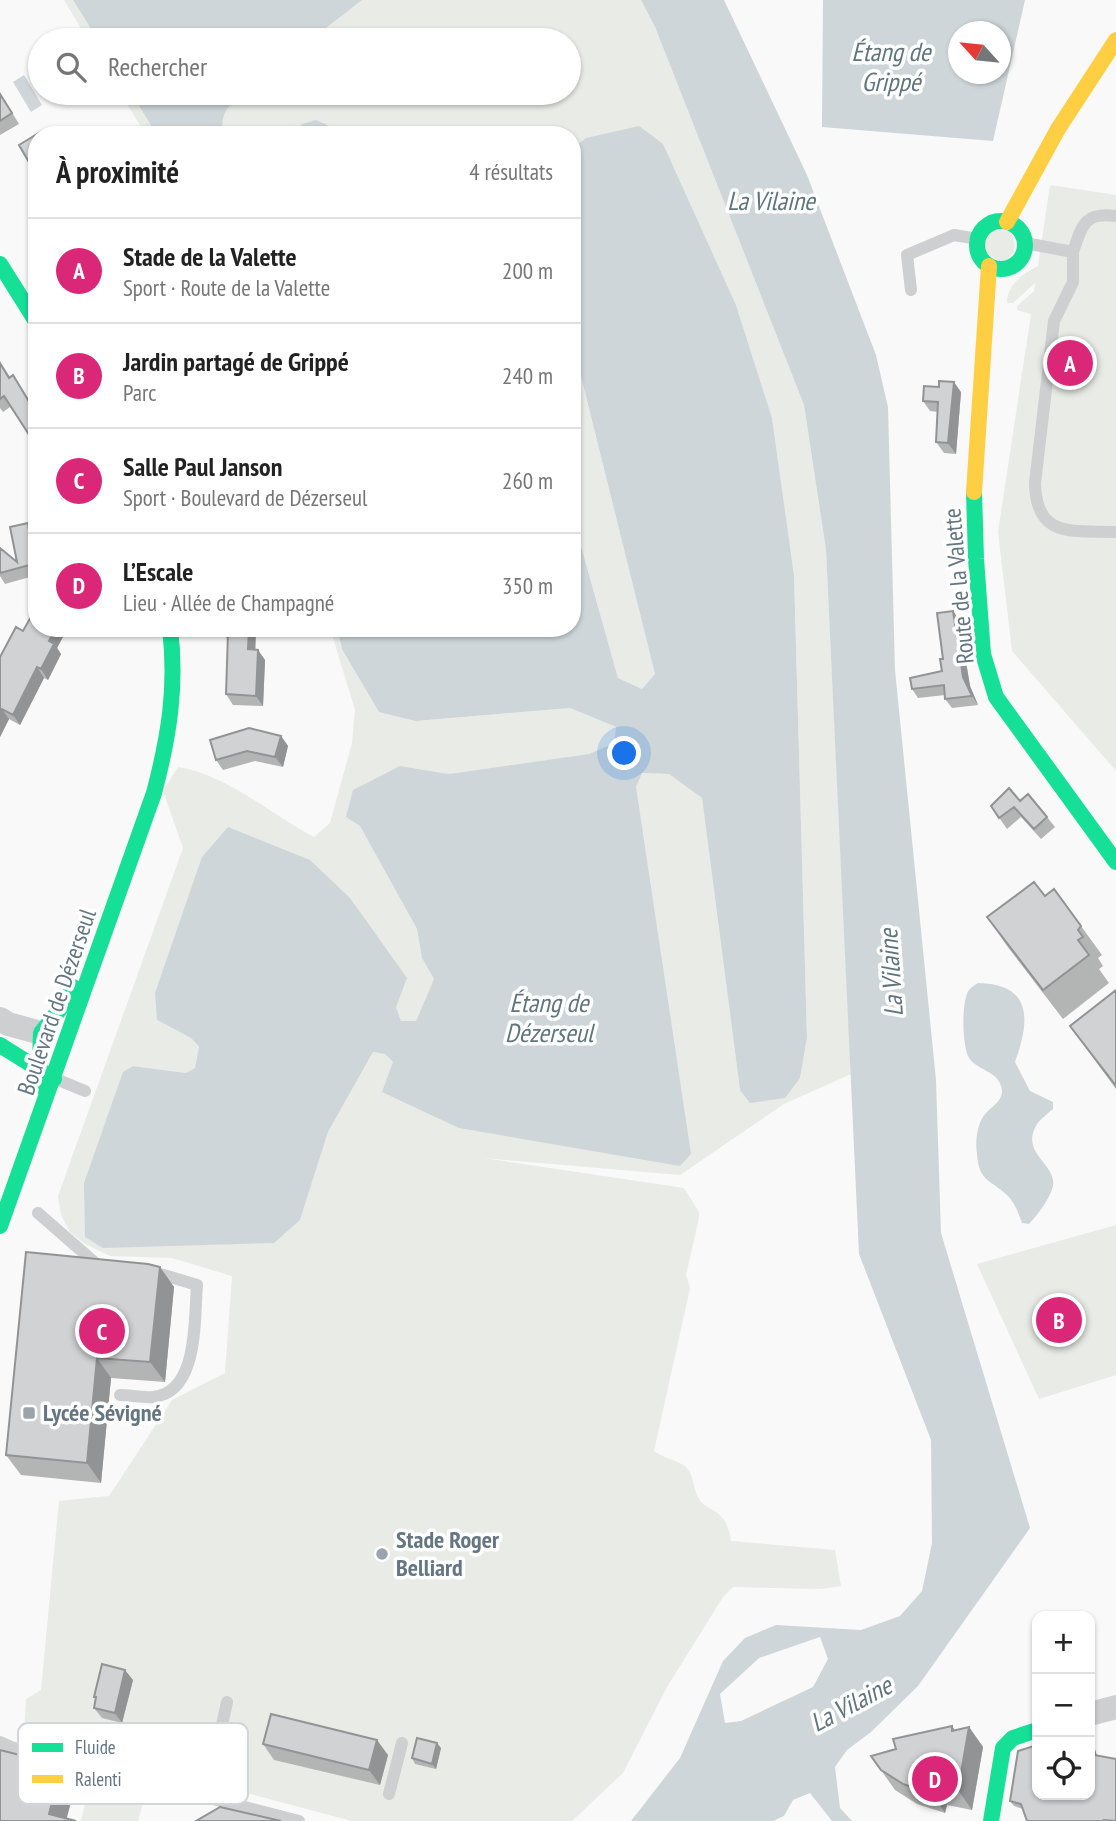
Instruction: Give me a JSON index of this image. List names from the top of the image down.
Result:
{
  "streets": {
    "street": ["Route de la Valette", "Boulevard de Dézerseul"]
  },
  "water": ["Étang de Grippé", "La Vilaine", "Étang de Dézerseul"],
  "places": {
    "transit": ["Lycée Sévigné"],
    "other": ["Stade Roger Belliard"]
  },
  "legend": ["Fluide", "Ralenti"],
  "north": "top left",
  "page": {
    "search": "Rechercher",
    "heading": ["À proximité", "4 résultats"],
    "list": [
      {
        "mark": "A",
        "name": "Stade de la Valette",
        "note": "Sport · Route de la Valette",
        "value": "200 m"
      },
      {
        "mark": "B",
        "name": "Jardin partagé de Grippé",
        "note": "Parc",
        "value": "240 m"
      },
      {
        "mark": "C",
        "name": "Salle Paul Janson",
        "note": "Sport · Boulevard de Dézerseul",
        "value": "260 m"
      },
      {
        "mark": "D",
        "name": "L’Escale",
        "note": "Lieu · Allée de Champagné",
        "value": "350 m"
      }
    ],
    "pins": [
      "A",
      "B",
      "C",
      "D"
    ],
    "map_buttons": ["+", "−"]
  }
}
